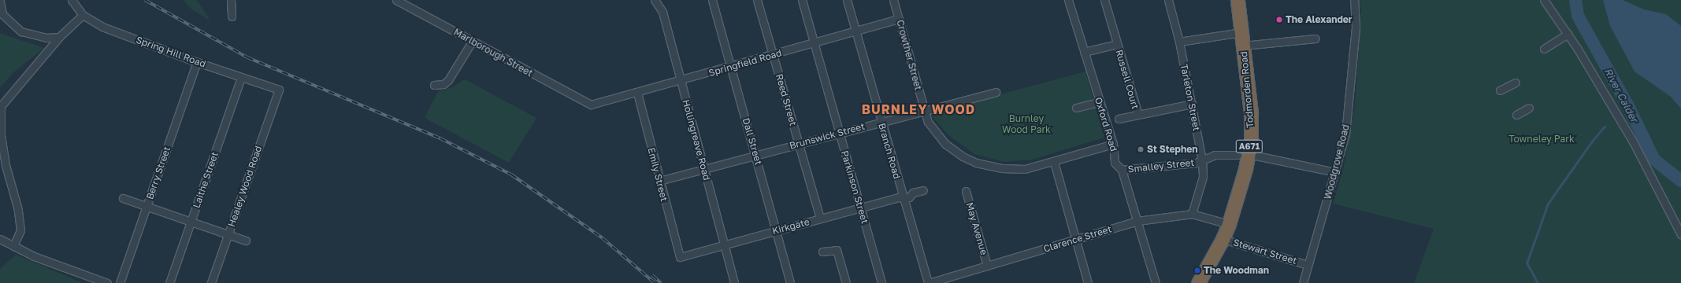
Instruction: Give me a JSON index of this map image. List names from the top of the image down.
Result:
{
  "streets": {
    "highway": ["Todmorden Road", "A671"],
    "street": [
      "Spring Hill Road",
      "Marlborough Street",
      "Crowther Street",
      "Springfield Road",
      "Russell Court",
      "Tarleton Street",
      "Reed Street",
      "Oxford Road",
      "Brunswick Street",
      "Hollingreave Road",
      "Dall Street",
      "Branch Road",
      "Woodgrove Road",
      "Smalley Street",
      "Berry Street",
      "Emily Street",
      "Laithe Street",
      "Healey Wood Road",
      "Parkinson Street",
      "Kirkgate",
      "May Avenue",
      "Clarence Street",
      "Stewart Street"
    ]
  },
  "crossings": [
    ["Spring Hill Road", "Berry Street"],
    ["Spring Hill Road", "Laithe Street"],
    ["Spring Hill Road", "Healey Wood Road"],
    ["Marlborough Street", "Springfield Road"],
    ["Crowther Street", "Springfield Road"],
    ["Crowther Street", "Oxford Road"],
    ["Crowther Street", "Brunswick Street"],
    ["Springfield Road", "Reed Street"],
    ["Springfield Road", "Hollingreave Road"],
    ["Springfield Road", "Dall Street"],
    ["Springfield Road", "Branch Road"],
    ["Springfield Road", "Emily Street"],
    ["Springfield Road", "Parkinson Street"],
    ["Russell Court", "Oxford Road"],
    ["Todmorden Road", "Smalley Street"],
    ["Todmorden Road", "Clarence Street"],
    ["Todmorden Road", "Stewart Street"],
    ["Tarleton Street", "Smalley Street"],
    ["Tarleton Street", "Clarence Street"],
    ["Reed Street", "Brunswick Street"],
    ["Reed Street", "Kirkgate"],
    ["Oxford Road", "Smalley Street"],
    ["Oxford Road", "Clarence Street"],
    ["Brunswick Street", "Hollingreave Road"],
    ["Brunswick Street", "Dall Street"],
    ["Brunswick Street", "Branch Road"],
    ["Brunswick Street", "Emily Street"],
    ["Brunswick Street", "Parkinson Street"],
    ["Hollingreave Road", "Kirkgate"],
    ["Dall Street", "Kirkgate"],
    ["Branch Road", "Kirkgate"],
    ["Branch Road", "Clarence Street"],
    ["Woodgrove Road", "Smalley Street"],
    ["Woodgrove Road", "Stewart Street"],
    ["Emily Street", "Kirkgate"],
    ["Parkinson Street", "Kirkgate"],
    ["May Avenue", "Clarence Street"]
  ],
  "districts": ["BURNLEY WOOD"],
  "water": ["River Calder"],
  "parks": ["Burnley Wood Park", "Towneley Park"],
  "places": ["The Alexander", "St Stephen", "The Woodman"]
}
